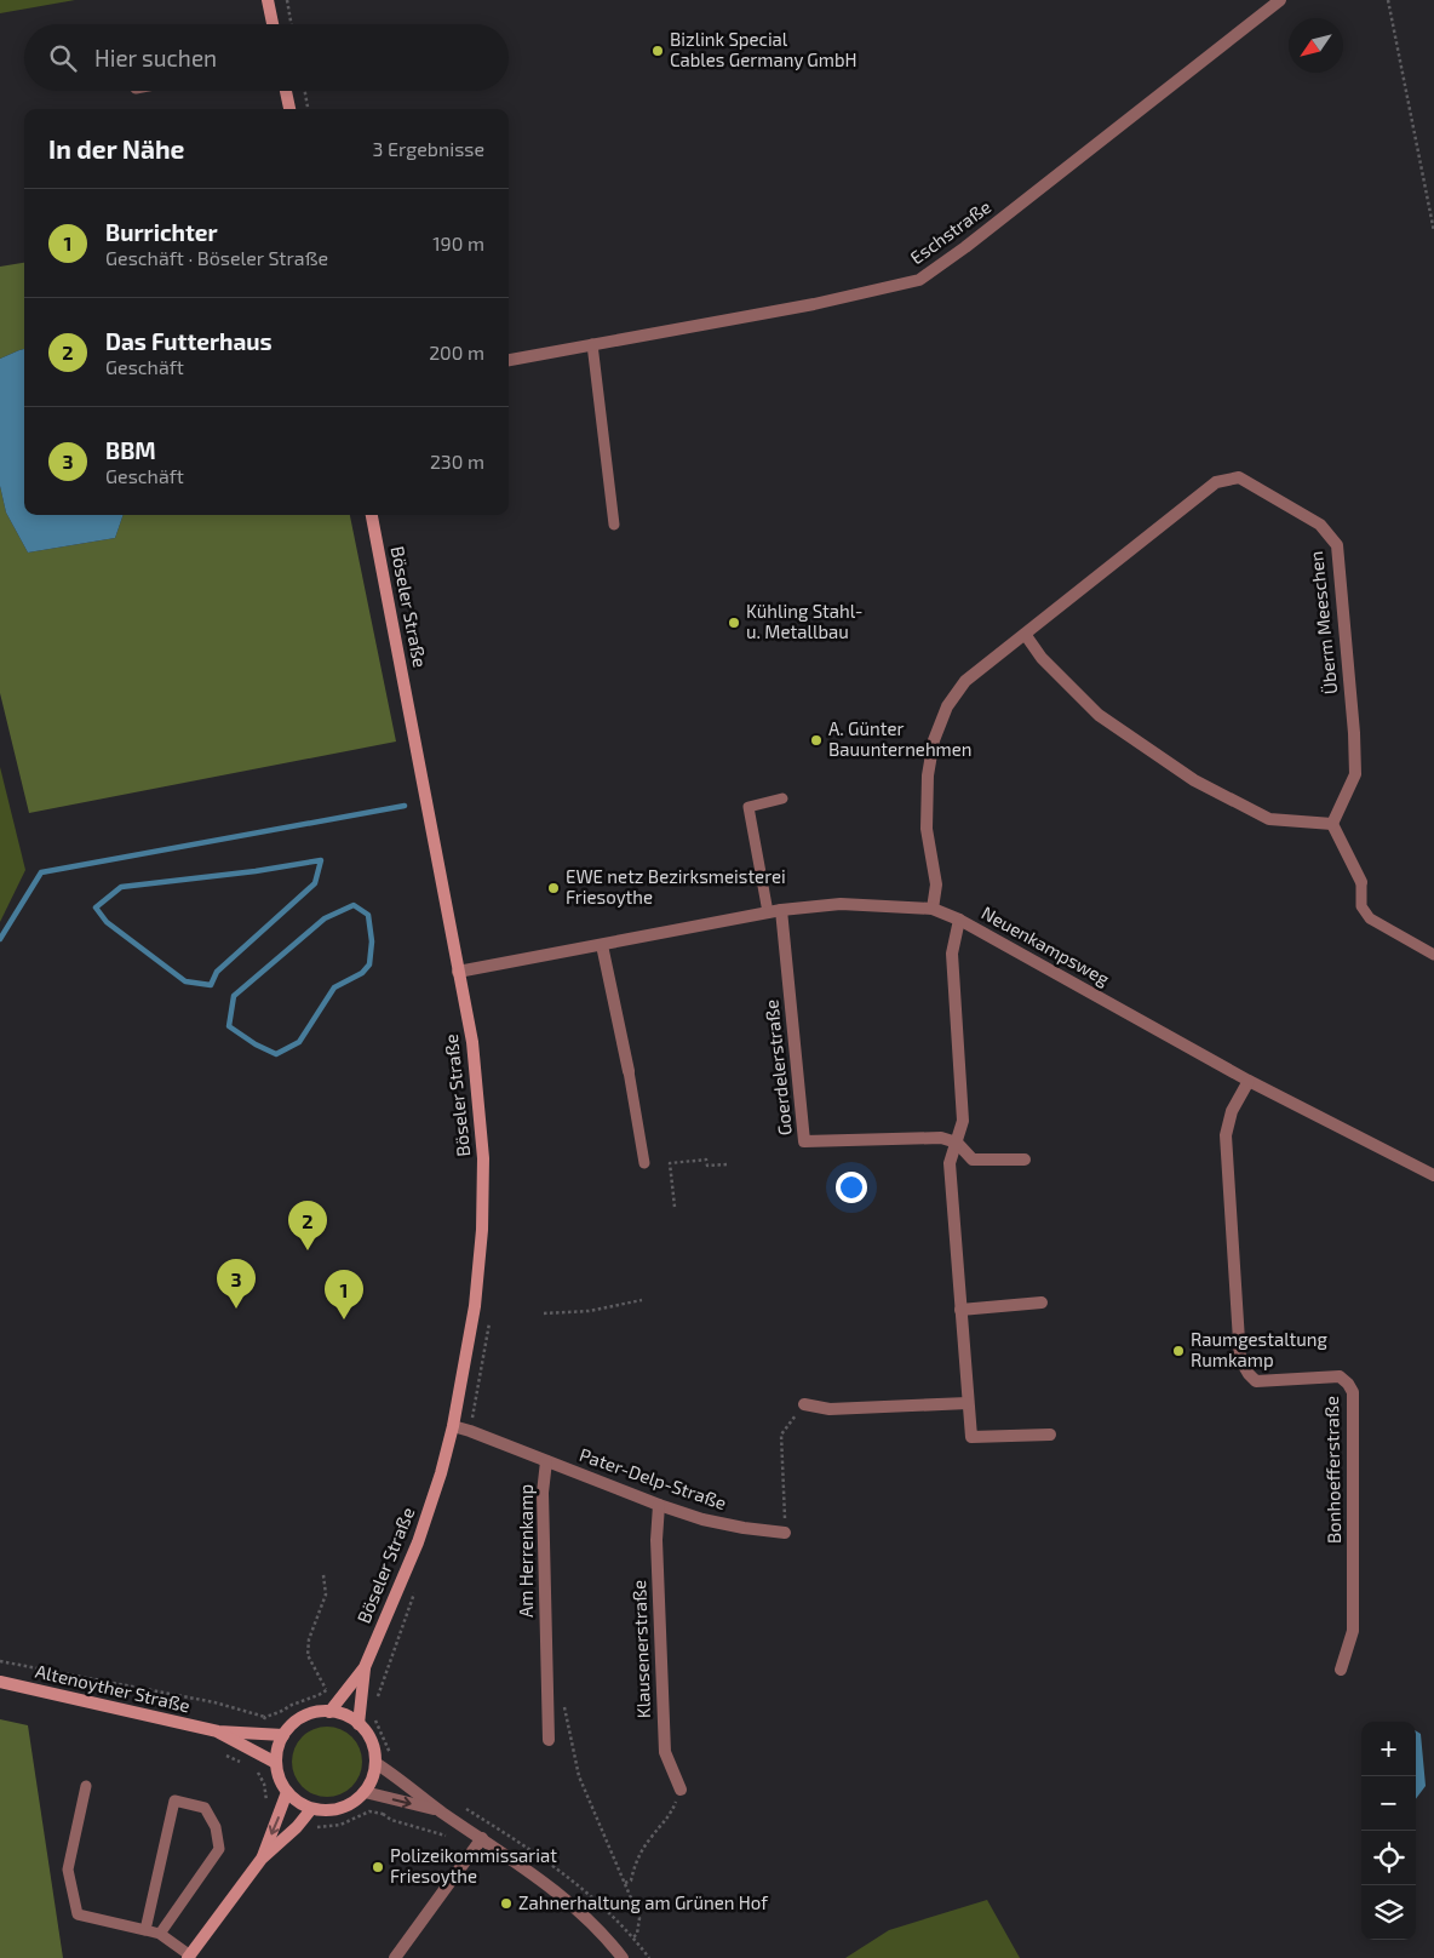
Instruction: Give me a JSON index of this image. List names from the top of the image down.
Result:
{
  "streets": {
    "main road": ["Böseler Straße", "Altenoyther Straße"],
    "street": [
      "Eschstraße",
      "Überm Meeschen",
      "Neuenkampsweg",
      "Goerdelerstraße",
      "Bonhoefferstraße",
      "Pater-Delp-Straße",
      "Am Herrenkamp",
      "Klausenerstraße"
    ]
  },
  "crossings": [
    ["Böseler Straße", "Neuenkampsweg"],
    ["Böseler Straße", "Am Herrenkamp"],
    ["Böseler Straße", "Altenoyther Straße"],
    ["Überm Meeschen", "Neuenkampsweg"],
    ["Neuenkampsweg", "Goerdelerstraße"],
    ["Neuenkampsweg", "Bonhoefferstraße"],
    ["Pater-Delp-Straße", "Am Herrenkamp"],
    ["Pater-Delp-Straße", "Klausenerstraße"]
  ],
  "places": [
    "Bizlink Special Cables Germany GmbH",
    "Kühling Stahl- u. Metallbau",
    "A. Günter Bauunternehmen",
    "EWE netz Bezirksmeisterei Friesoythe",
    "Raumgestaltung Rumkamp",
    "Polizeikommissariat Friesoythe",
    "Zahnerhaltung am Grünen Hof"
  ],
  "north": "bottom left",
  "page": {
    "search": "Hier suchen",
    "heading": ["In der Nähe", "3 Ergebnisse"],
    "list": [
      {
        "mark": "1",
        "name": "Burrichter",
        "note": "Geschäft · Böseler Straße",
        "value": "190 m"
      },
      {
        "mark": "2",
        "name": "Das Futterhaus",
        "note": "Geschäft",
        "value": "200 m"
      },
      {
        "mark": "3",
        "name": "BBM",
        "note": "Geschäft",
        "value": "230 m"
      }
    ],
    "pins": ["2", "3", "1"],
    "map_buttons": ["+", "−"]
  }
}
